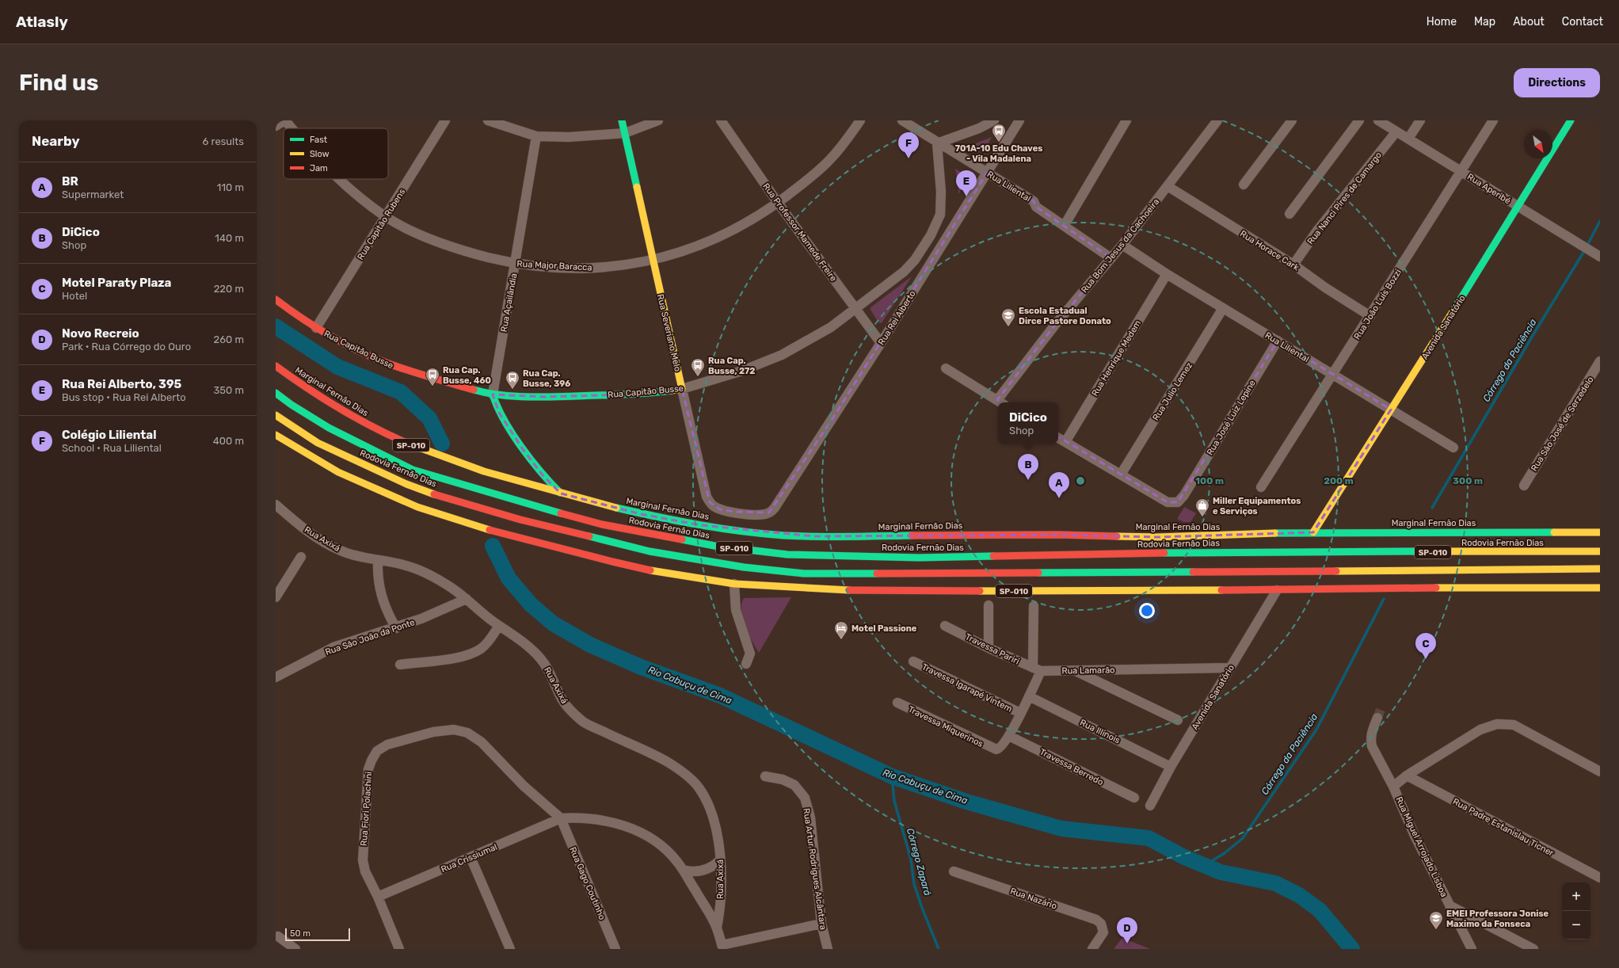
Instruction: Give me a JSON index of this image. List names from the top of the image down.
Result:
{
  "streets": {
    "main road": [
      "Avenida Sanatório",
      "Rua Severiano Melo",
      "Rua Capitão Busse",
      "Marginal Fernão Dias",
      "SP-010",
      "Rodovia Fernão Dias"
    ],
    "street": [
      "Rua Liliental",
      "Rua Aperibé",
      "Rua Nanci Pires de Camargo",
      "Rua Capitão Rubens",
      "Rua Professor Mamede Freire",
      "Rua Bom Jesus da Cachoeira",
      "Rua Horace Cark",
      "Rua Major Baracca",
      "Rua Açailândia",
      "Rua João Luís Bozzi",
      "Rua Rei Alberto",
      "Rua Henrique Medem",
      "Rua Julio Lemez",
      "Rua José Luiz Lepine",
      "Rua São José de Serzedelo",
      "Rua Axixá",
      "Rua São João da Ponte",
      "Travessa Pariri",
      "Rua Lamarão",
      "Travessa Igarapé Vintem",
      "Travessa Miquerinos",
      "Rua Illinois",
      "Travessa Berredo",
      "Rua Fiori Polachini",
      "Rua Padre Estanislau Ticner",
      "Rua Miguel Arrojado Lisboa",
      "Rua Crissiumal",
      "Rua Artur Rodrigues Alcântara",
      "Rua Gago Coutinho",
      "Rua Nazário"
    ]
  },
  "crossings": [
    ["Rua Liliental", "Rua Bom Jesus da Cachoeira"],
    ["Rua Liliental", "Rua João Luís Bozzi"],
    ["Rua Liliental", "Rua Rei Alberto"],
    ["Rua Liliental", "Avenida Sanatório"],
    ["Rua Liliental", "Rua Capitão Busse"],
    ["Rua Liliental", "Rua Henrique Medem"],
    ["Rua Liliental", "Rua Julio Lemez"],
    ["Rua Liliental", "Rua José Luiz Lepine"],
    ["Rua Aperibé", "Rua Nanci Pires de Camargo"],
    ["Rua Aperibé", "Rua João Luís Bozzi"],
    ["Rua Aperibé", "Avenida Sanatório"],
    ["Rua Nanci Pires de Camargo", "Rua Horace Cark"],
    ["Rua Capitão Rubens", "Rua Major Baracca"],
    ["Rua Capitão Rubens", "Rua Capitão Busse"],
    ["Rua Professor Mamede Freire", "Rua Major Baracca"],
    ["Rua Professor Mamede Freire", "Rua Rei Alberto"],
    ["Rua Professor Mamede Freire", "Rua Capitão Busse"],
    ["Rua Bom Jesus da Cachoeira", "Rua Horace Cark"],
    ["Rua Horace Cark", "Rua João Luís Bozzi"],
    ["Rua Major Baracca", "Rua Açailândia"],
    ["Rua Major Baracca", "Rua Severiano Melo"],
    ["Rua Açailândia", "Rua Capitão Busse"],
    ["Rua Rei Alberto", "Rua Severiano Melo"],
    ["Avenida Sanatório", "Marginal Fernão Dias"],
    ["Avenida Sanatório", "SP-010"],
    ["Avenida Sanatório", "Rua Lamarão"],
    ["Avenida Sanatório", "Rua Illinois"],
    ["Rua Severiano Melo", "Rua Capitão Busse"],
    ["Rua Julio Lemez", "Rua José Luiz Lepine"],
    ["Rua Axixá", "Rua São João da Ponte"],
    ["Travessa Pariri", "Rua Lamarão"],
    ["Travessa Miquerinos", "Travessa Berredo"],
    ["Rua Fiori Polachini", "Rua Crissiumal"],
    ["Rua Fiori Polachini", "Rua Gago Coutinho"],
    ["Rua Padre Estanislau Ticner", "Rua Miguel Arrojado Lisboa"],
    ["Rua Crissiumal", "Rua Gago Coutinho"]
  ],
  "water": ["Córrego da Paciência", "Rio Cabuçu de Cima", "Córrego Zapará"],
  "places": {
    "bus stop": [
      "701A-10 Edu Chaves - Vila Madalena",
      "Rua Cap. Busse, 272",
      "Rua Cap. Busse, 460",
      "Rua Cap. Busse, 396"
    ],
    "school or university": ["Escola Estadual Dirce Pastore Donato", "EMEI Professora Jonise Maximo da Fonseca"],
    "shop": ["Miller Equipamentos e Serviços"],
    "hotel": ["Motel Passione"]
  },
  "legend": ["Fast", "Slow", "Jam"],
  "scale_bar": "50 m",
  "north": "bottom right",
  "page": {
    "header": "Atlasly",
    "nav": [
      "Home",
      "Map",
      "About",
      "Contact"
    ],
    "buttons": "Directions",
    "title": "Find us",
    "heading": ["Nearby", "6 results"],
    "pins": [
      "F",
      "E",
      "B",
      "A",
      "C",
      "D"
    ],
    "list": [
      {
        "mark": "A",
        "name": "BR",
        "note": "Supermarket",
        "value": "110 m"
      },
      {
        "mark": "B",
        "name": "DiCico",
        "note": "Shop",
        "value": "140 m"
      },
      {
        "mark": "C",
        "name": "Motel Paraty Plaza",
        "note": "Hotel",
        "value": "220 m"
      },
      {
        "mark": "D",
        "name": "Novo Recreio",
        "note": "Park · Rua Córrego do Ouro",
        "value": "260 m"
      },
      {
        "mark": "E",
        "name": "Rua Rei Alberto, 395",
        "note": "Bus stop · Rua Rei Alberto",
        "value": "350 m"
      },
      {
        "mark": "F",
        "name": "Colégio Liliental",
        "note": "School · Rua Liliental",
        "value": "400 m"
      }
    ],
    "popup": ["DiCico", "Shop"],
    "map_buttons": ["+", "−"],
    "scale": "50 m"
  },
  "rings": ["100 m", "200 m", "300 m"]
}
